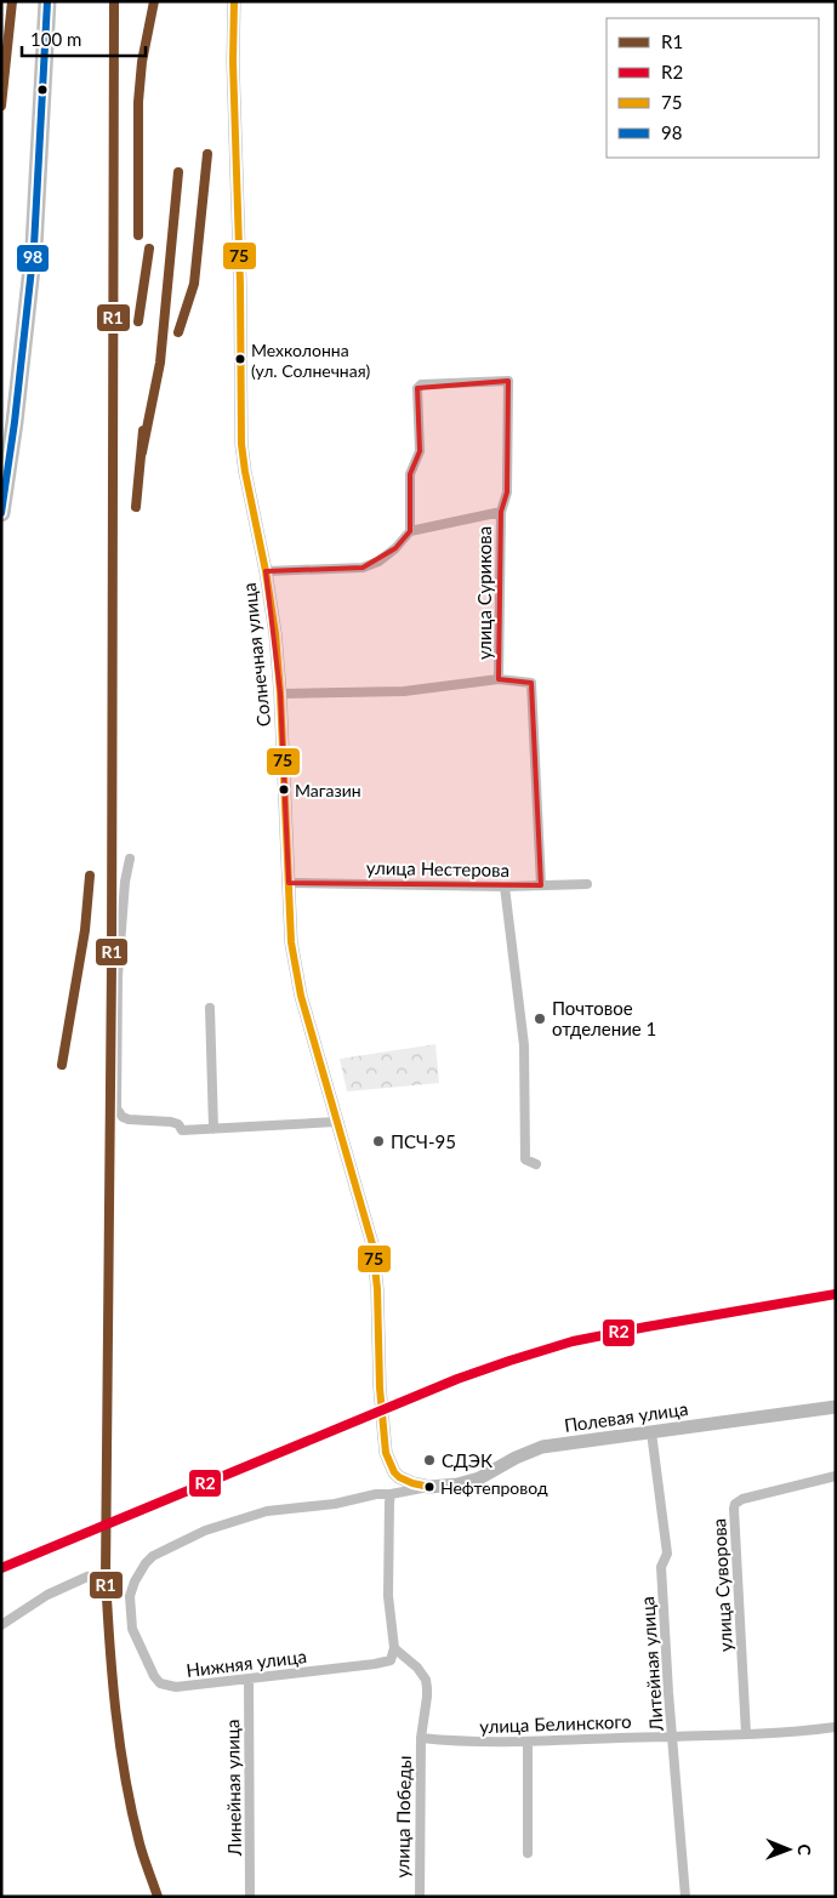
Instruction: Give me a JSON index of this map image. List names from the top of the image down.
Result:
{
  "streets": {
    "street": [
      "улица Сурикова",
      "Солнечная улица",
      "улица Нестерова",
      "Полевая улица",
      "улица Суворова",
      "Нижняя улица",
      "Литейная улица",
      "улица Белинского",
      "Линейная улица",
      "улица Победы"
    ]
  },
  "crossings": [
    ["улица Сурикова", "улица Нестерова"],
    ["Солнечная улица", "улица Нестерова"],
    ["Солнечная улица", "Полевая улица"],
    ["Полевая улица", "Литейная улица"],
    ["улица Суворова", "улица Белинского"],
    ["Нижняя улица", "Линейная улица"],
    ["Нижняя улица", "улица Победы"],
    ["Литейная улица", "улица Белинского"],
    ["улица Белинского", "улица Победы"]
  ],
  "places": [
    "Мехколонна (ул. Солнечная)",
    "Магазин",
    "Почтовое отделение 1",
    "ПСЧ-95",
    "СДЭК",
    "Нефтепровод"
  ],
  "lines": [
    "transit line R1",
    "transit line 75",
    "transit line 98",
    "transit line R2"
  ],
  "legend": [
    "R1",
    "R2",
    "75",
    "98"
  ],
  "scale_bar": "100 m",
  "north": "right"
}
